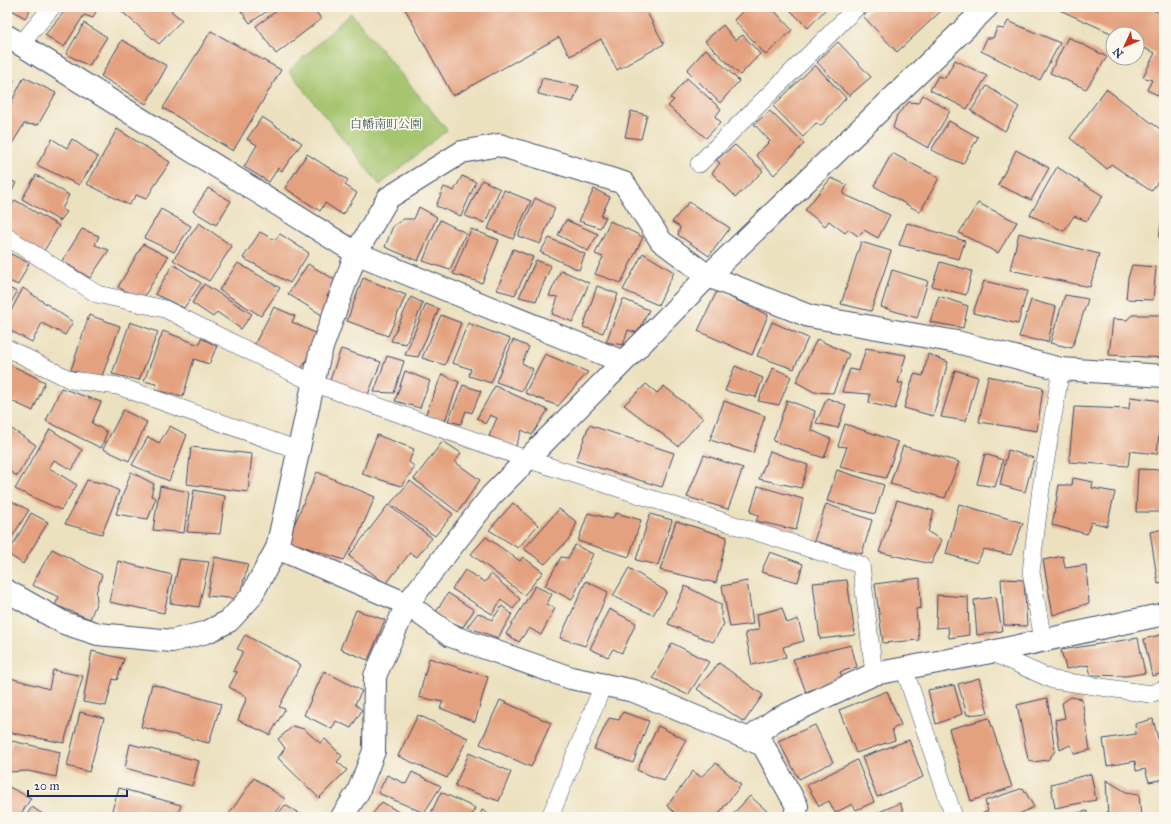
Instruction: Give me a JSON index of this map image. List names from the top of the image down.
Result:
{
  "parks": ["白幡南町公園"],
  "scale_bar": "20 m",
  "north": "bottom left"
}
